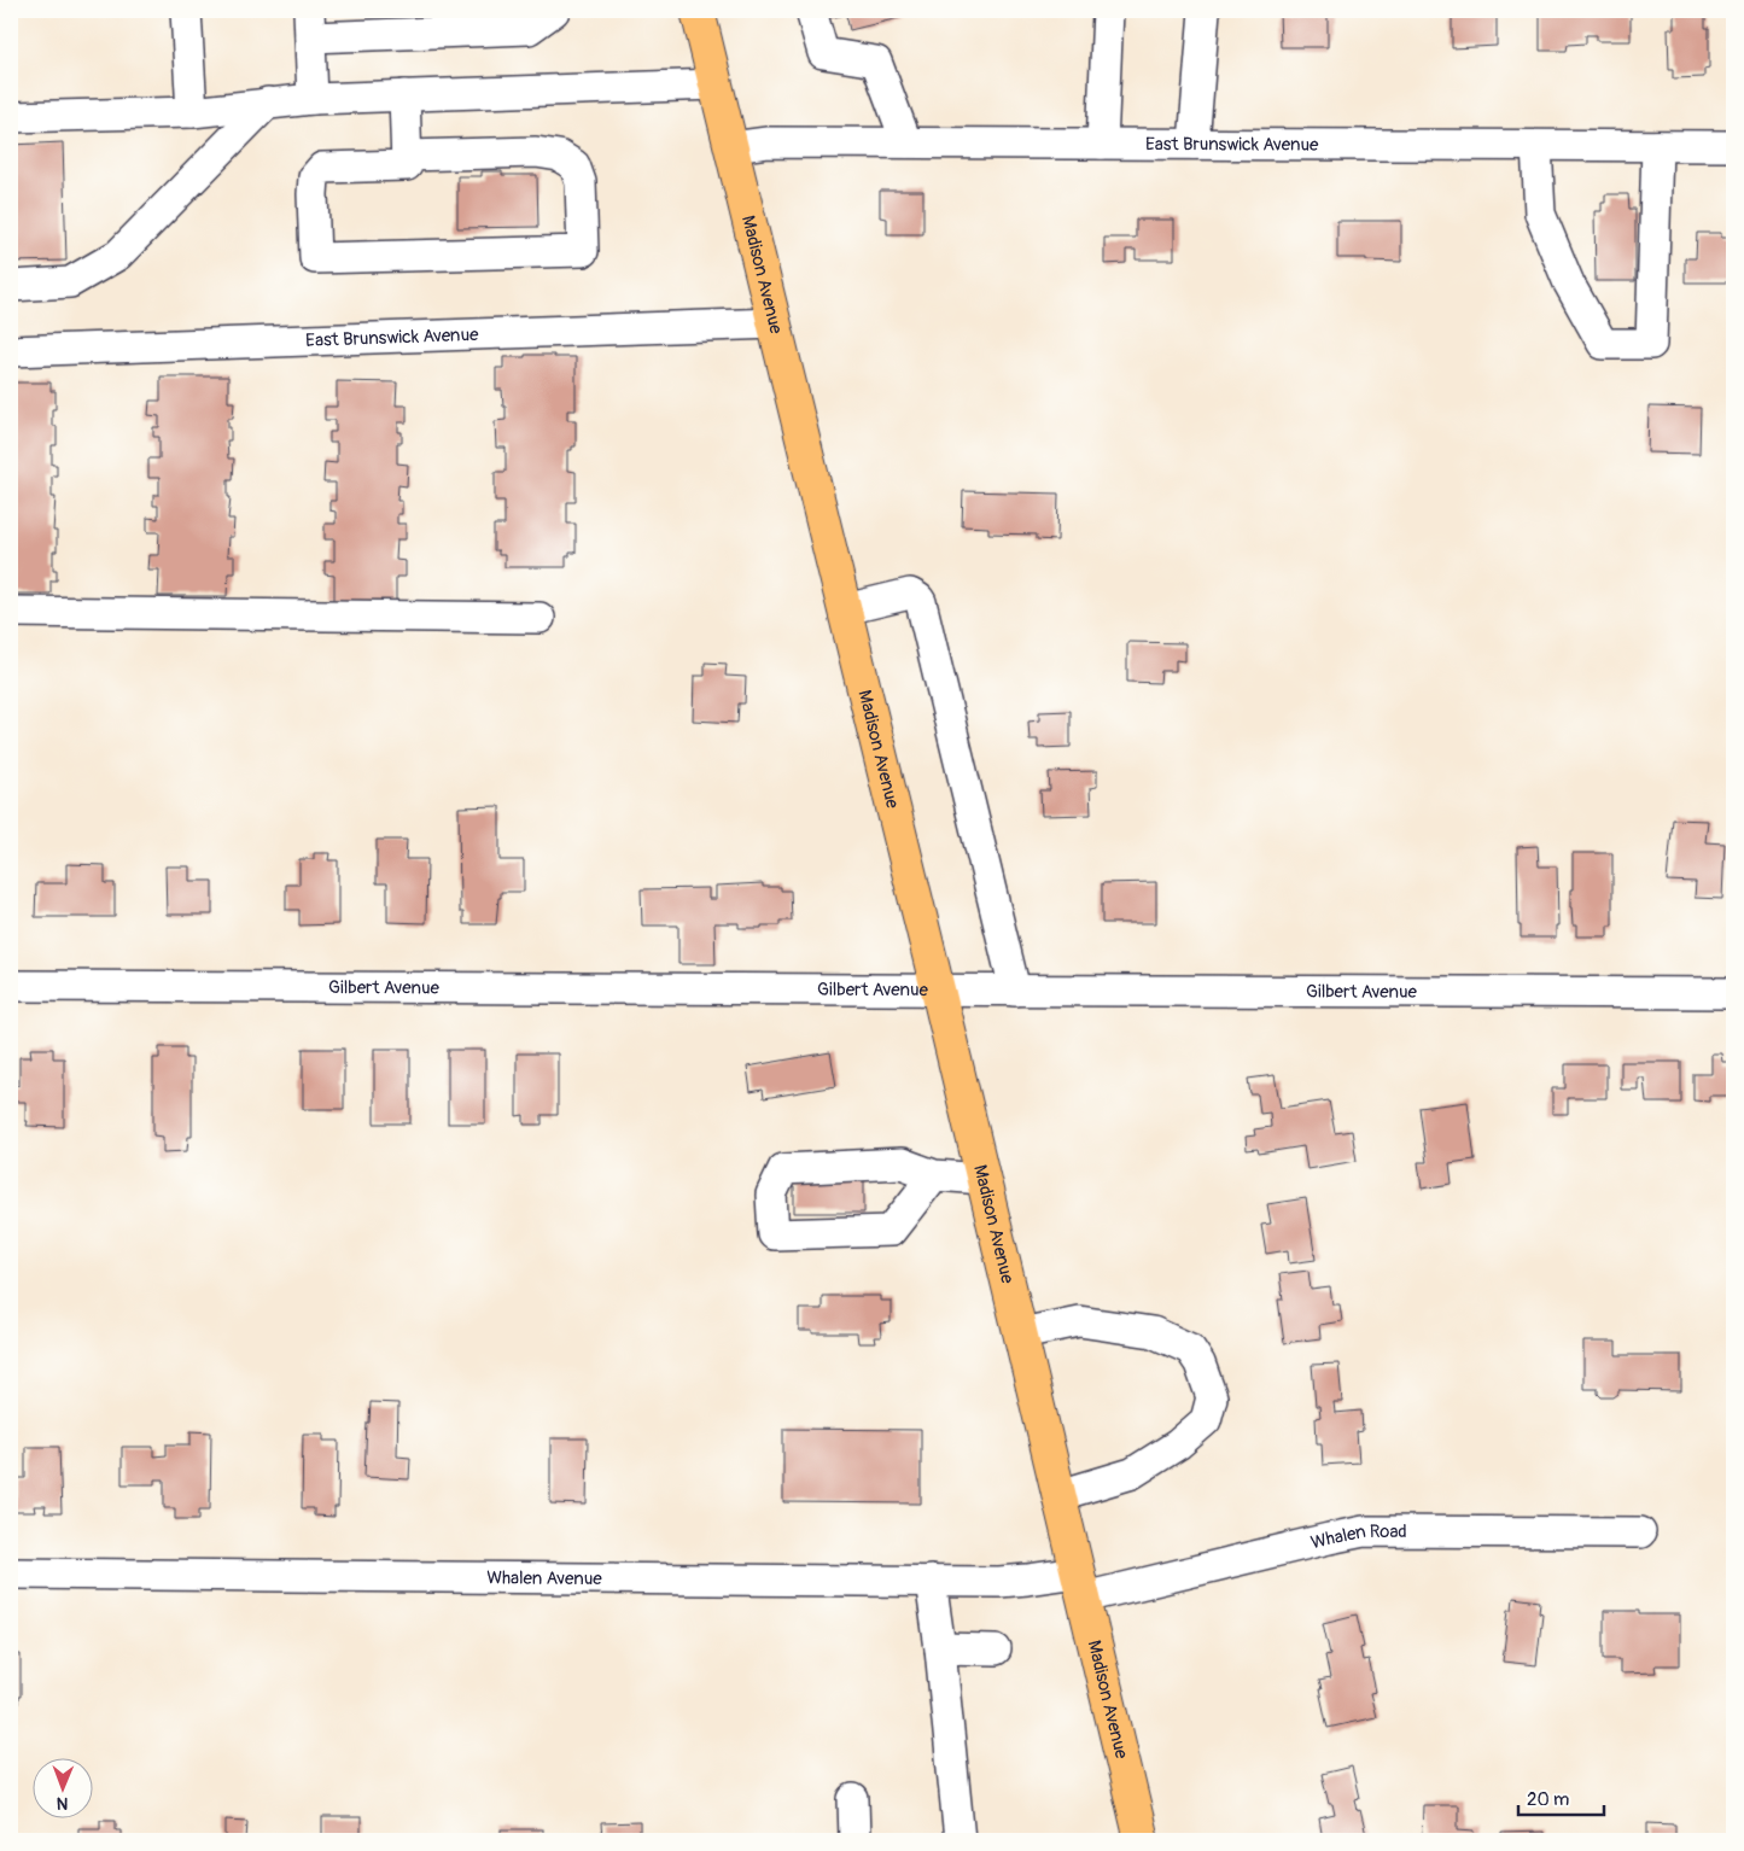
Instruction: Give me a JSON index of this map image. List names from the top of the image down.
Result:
{
  "streets": {
    "main road": ["Madison Avenue"],
    "street": [
      "East Brunswick Avenue",
      "Gilbert Avenue",
      "Whalen Road",
      "Whalen Avenue"
    ]
  },
  "crossings": [
    ["East Brunswick Avenue", "Madison Avenue"],
    ["Madison Avenue", "Gilbert Avenue"],
    ["Madison Avenue", "Whalen Road"],
    ["Madison Avenue", "Whalen Avenue"],
    ["Whalen Road", "Whalen Avenue"]
  ],
  "scale_bar": "20 m",
  "north": "bottom"
}
